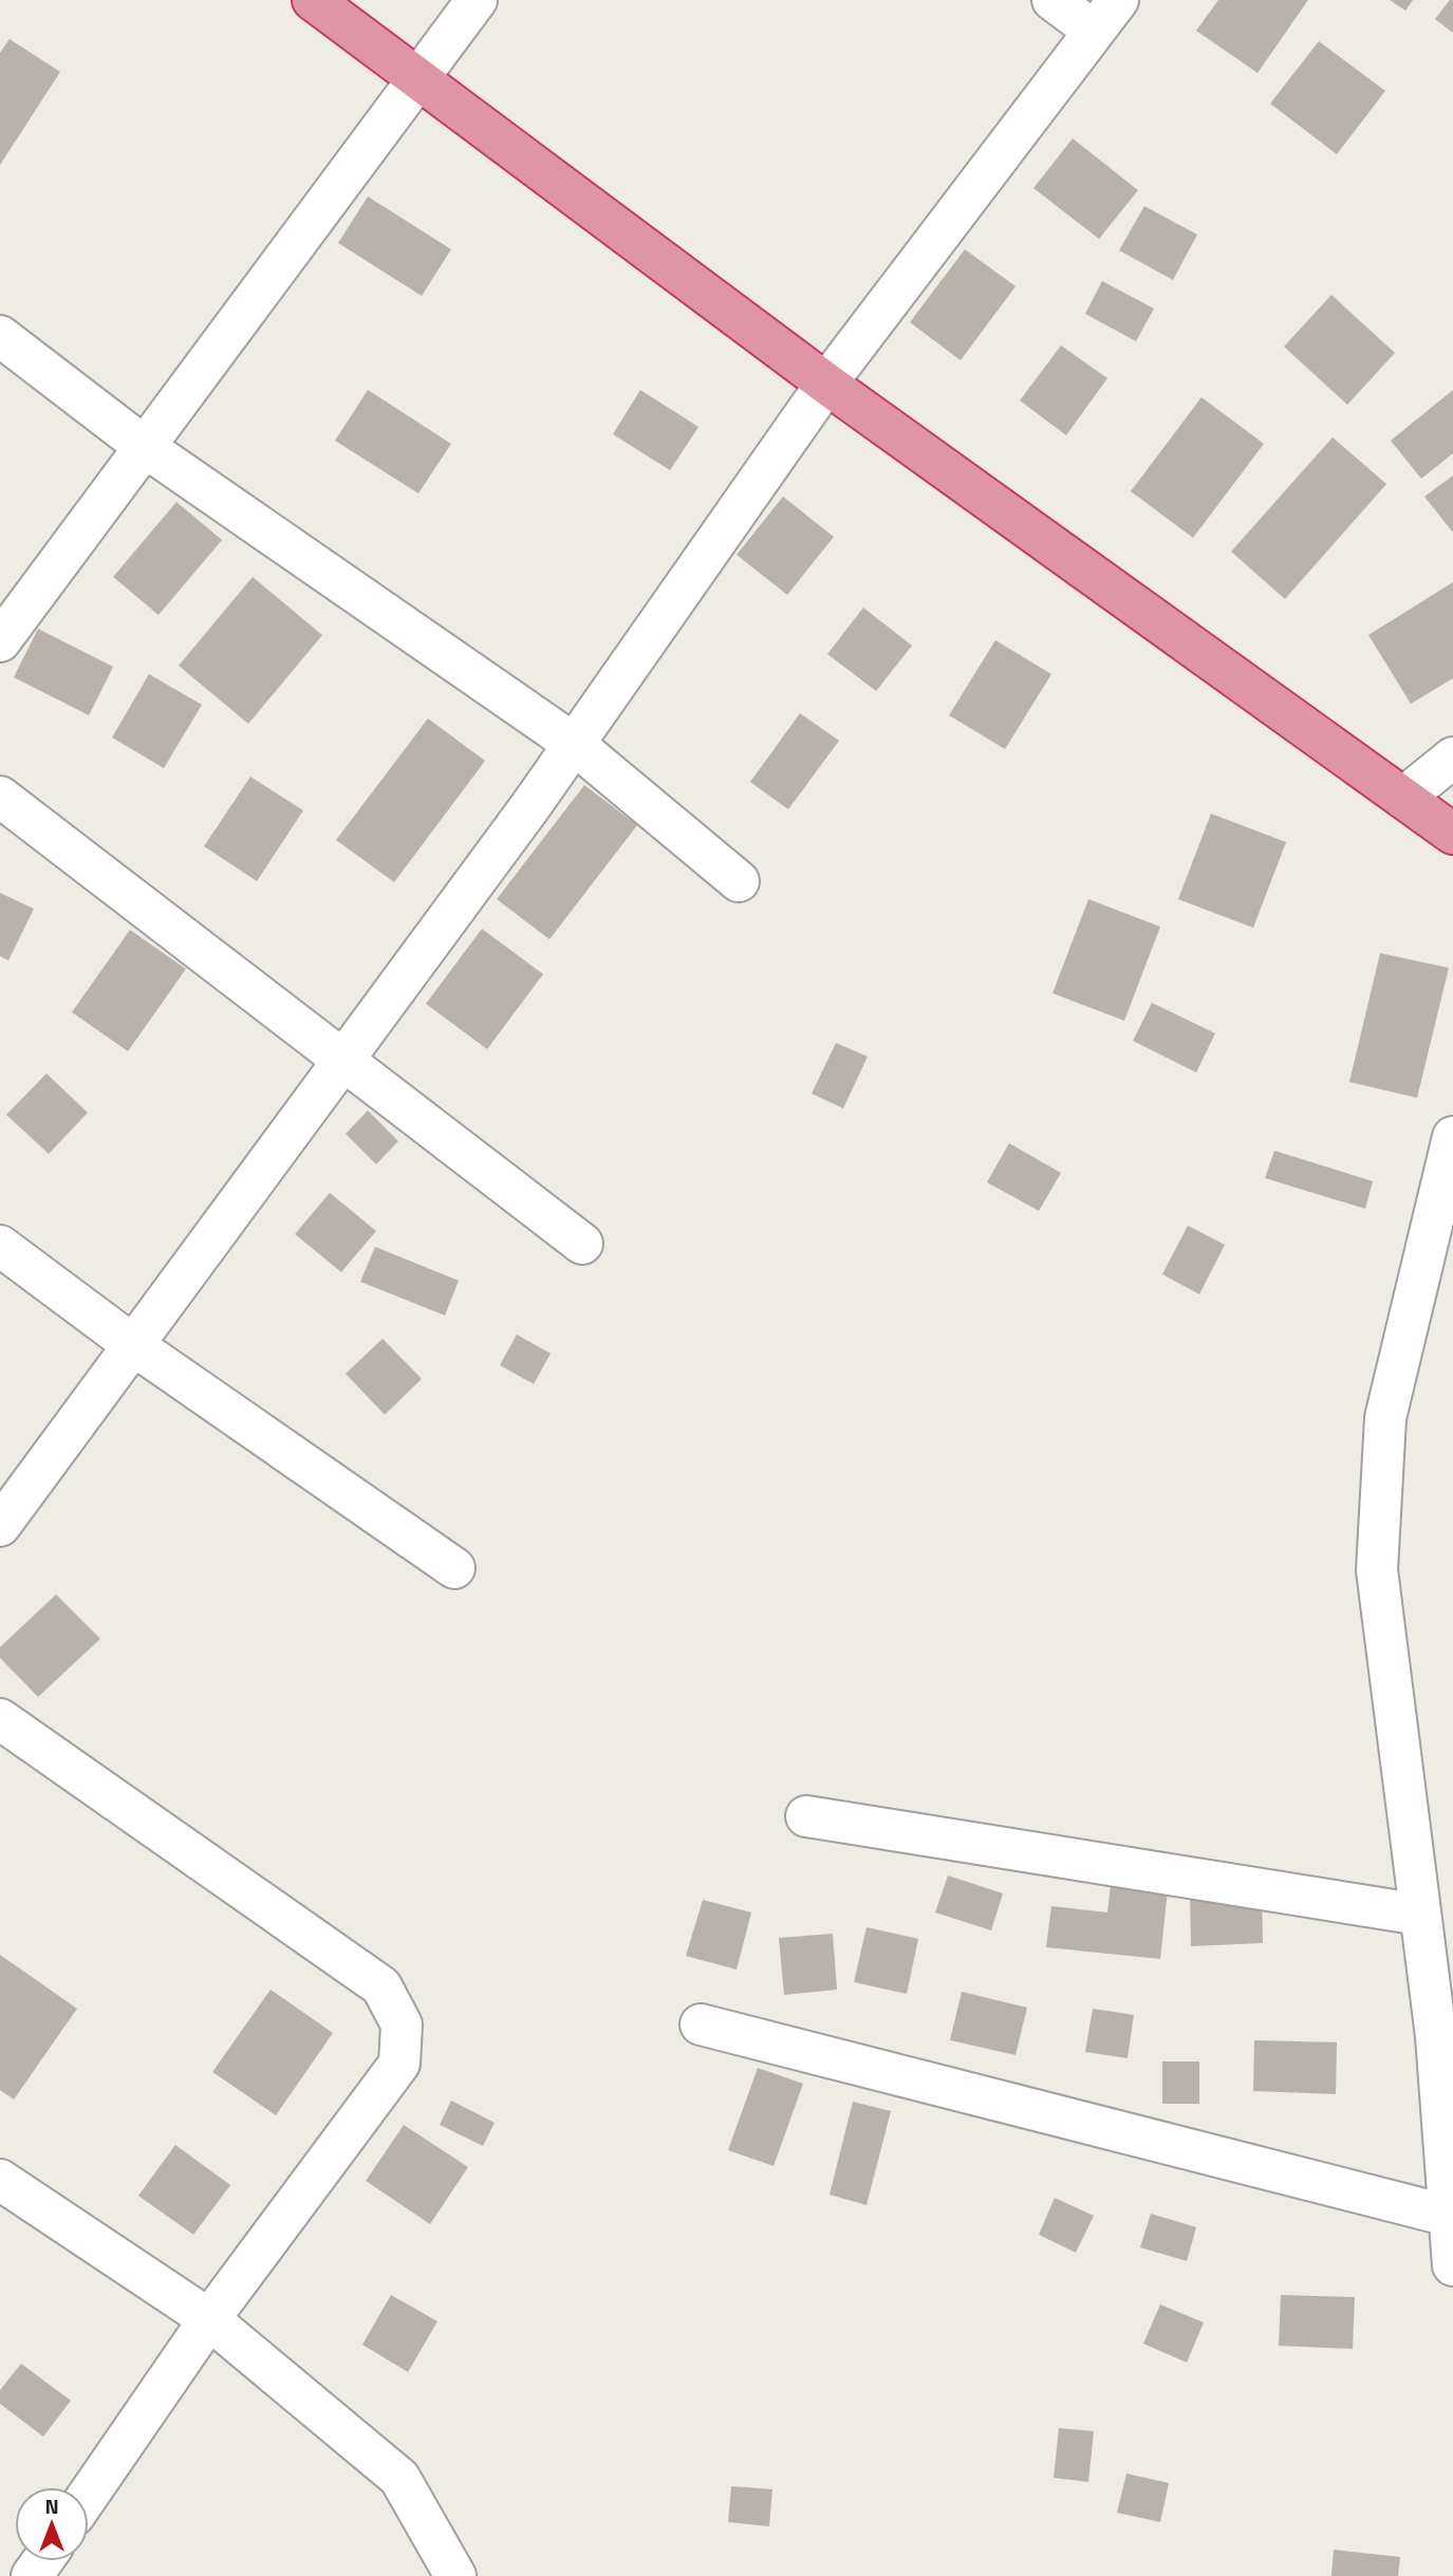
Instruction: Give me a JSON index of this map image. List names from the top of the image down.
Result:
{
  "north": "top"
}
